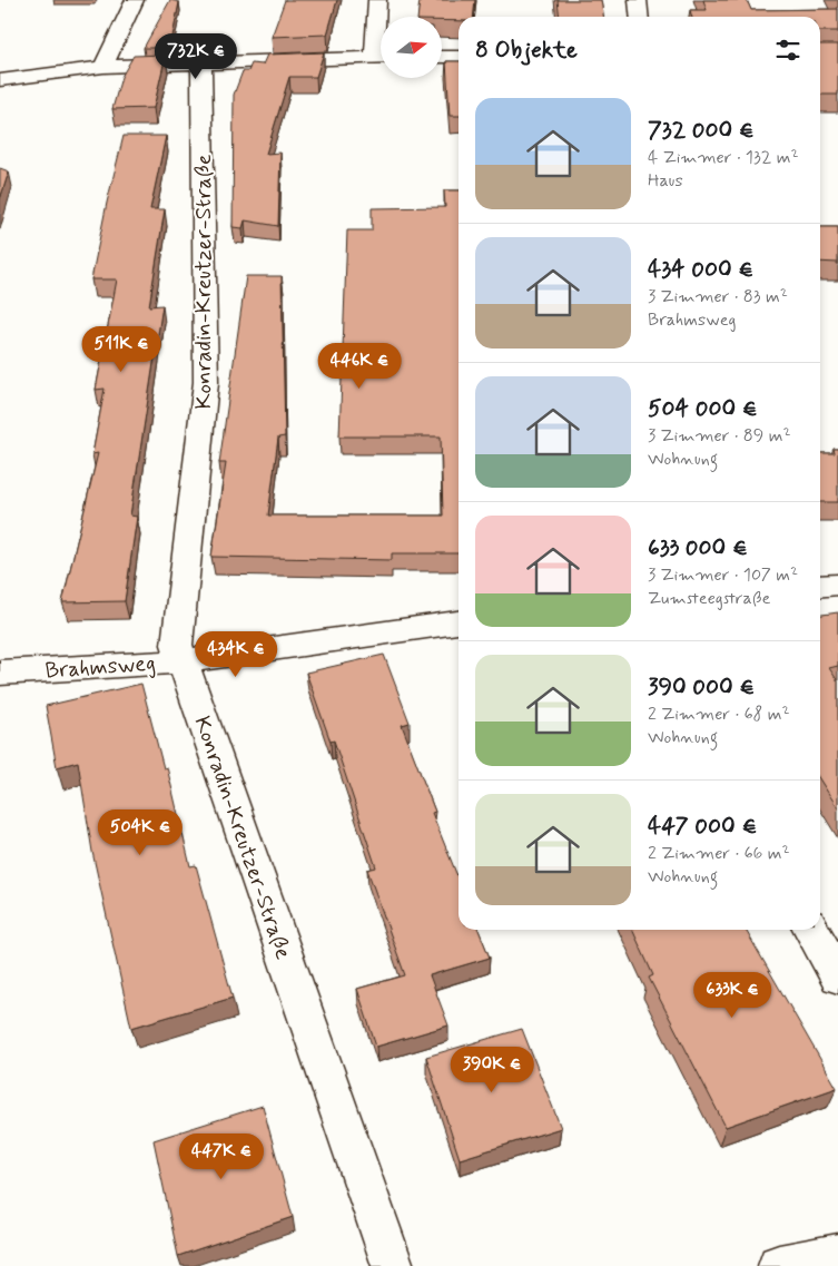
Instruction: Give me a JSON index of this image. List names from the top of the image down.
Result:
{
  "streets": {
    "street": ["Konradin-Kreutzer-Straße", "Brahmsweg"]
  },
  "crossings": [
    ["Konradin-Kreutzer-Straße", "Brahmsweg"]
  ],
  "north": "right",
  "page": {
    "heading": "8 Objekte",
    "price": [
      "732K €",
      "511K €",
      "446K €",
      "434K €",
      "504K €",
      "633K €",
      "390K €",
      "447K €"
    ],
    "list": [
      {
        "name": "732 000 €",
        "note": "4 Zimmer · 132 m² · Haus"
      },
      {
        "name": "434 000 €",
        "note": "3 Zimmer · 83 m² · Brahmsweg"
      },
      {
        "name": "504 000 €",
        "note": "3 Zimmer · 89 m² · Wohnung"
      },
      {
        "name": "633 000 €",
        "note": "3 Zimmer · 107 m² · Zumsteegstraße"
      },
      {
        "name": "390 000 €",
        "note": "2 Zimmer · 68 m² · Wohnung"
      },
      {
        "name": "447 000 €",
        "note": "2 Zimmer · 66 m² · Wohnung"
      }
    ]
  }
}
